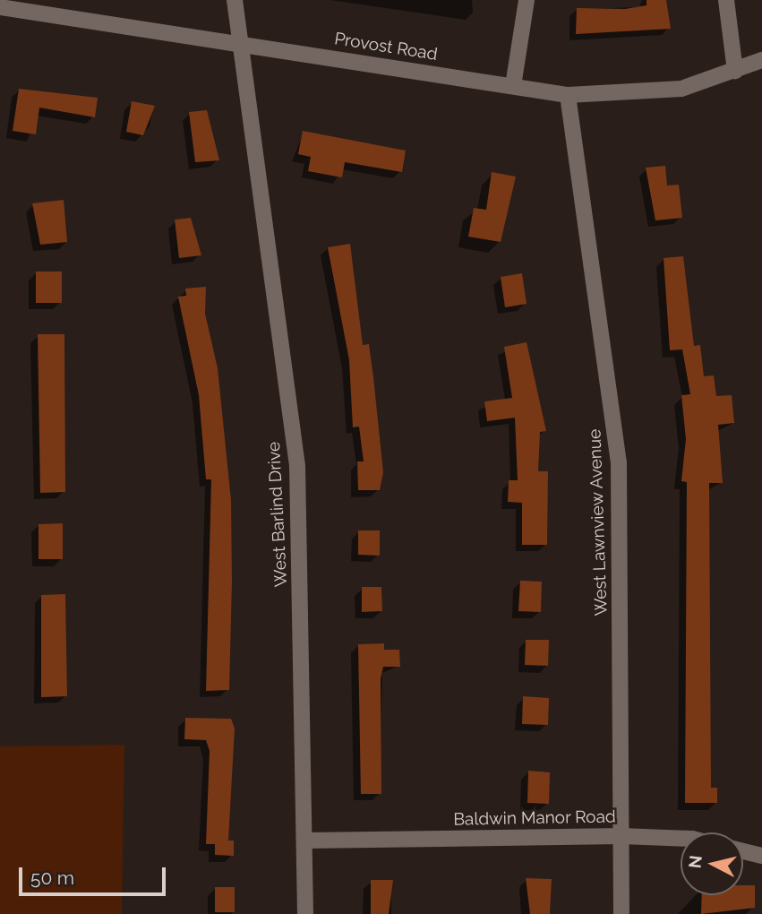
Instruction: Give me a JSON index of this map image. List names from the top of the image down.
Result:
{
  "streets": {
    "street": [
      "Provost Road",
      "West Barlind Drive",
      "West Lawnview Avenue",
      "Baldwin Manor Road"
    ]
  },
  "crossings": [
    ["Provost Road", "West Barlind Drive"],
    ["Provost Road", "West Lawnview Avenue"],
    ["West Barlind Drive", "Baldwin Manor Road"],
    ["West Lawnview Avenue", "Baldwin Manor Road"]
  ],
  "scale_bar": "50 m",
  "north": "left"
}
